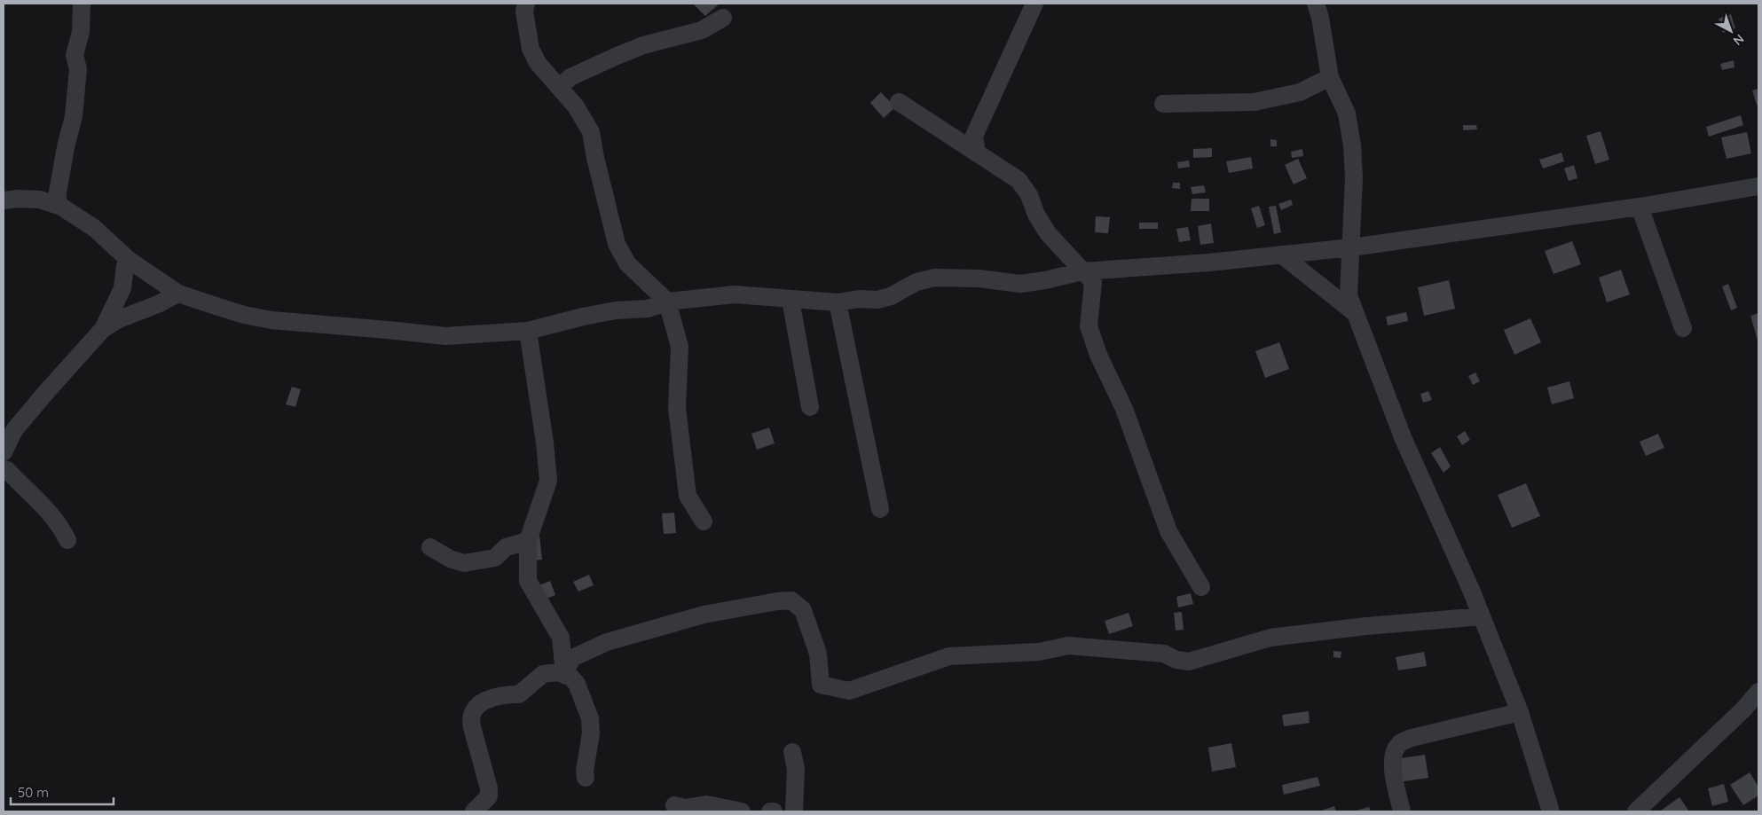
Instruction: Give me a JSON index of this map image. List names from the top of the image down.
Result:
{
  "scale_bar": "50 m",
  "north": "bottom right"
}
